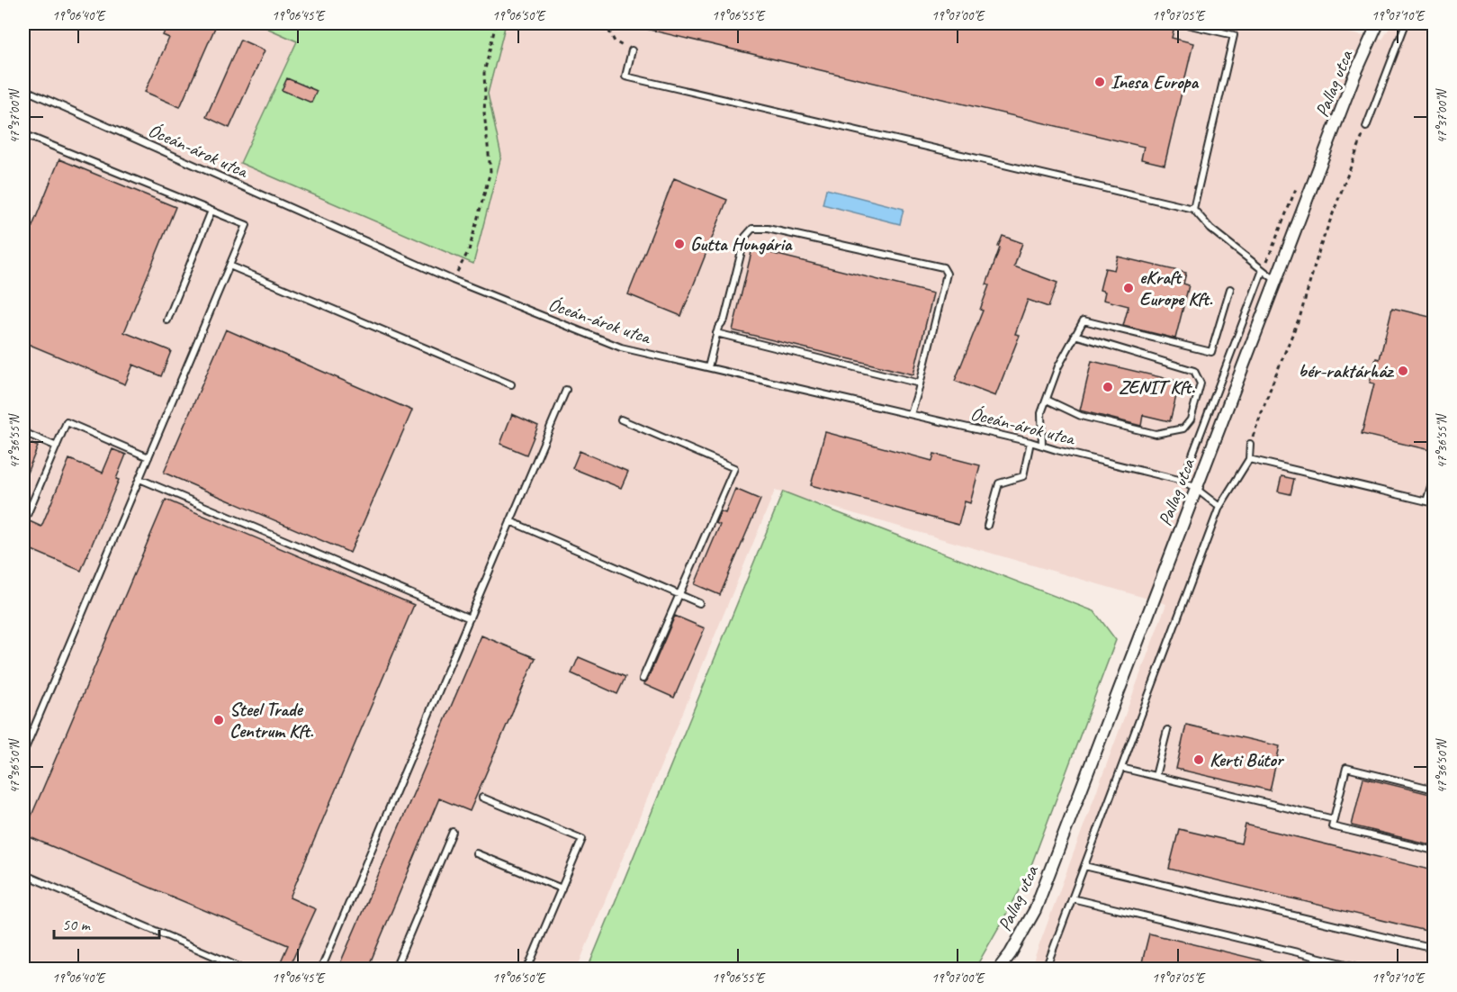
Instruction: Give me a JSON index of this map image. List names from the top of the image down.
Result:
{
  "streets": {
    "street": ["Pallag utca"],
    "lane": ["Óceán-árok utca"]
  },
  "crossings": [
    ["Pallag utca", "Óceán-árok utca"]
  ],
  "places": [
    "Inesa Europa",
    "Gutta Hungária",
    "eKraft Europe Kft.",
    "bér-raktárház",
    "ZENIT Kft.",
    "Steel Trade Centrum Kft.",
    "Kerti Bútor"
  ],
  "scale_bar": "50 m",
  "coordinates": [
    "19°06'40\"E",
    "19°06'45\"E",
    "19°06'50\"E",
    "19°06'55\"E",
    "19°07'00\"E",
    "19°07'05\"E",
    "19°07'10\"E",
    "47°37'00\"N",
    "47°36'55\"N",
    "47°36'50\"N"
  ]
}
